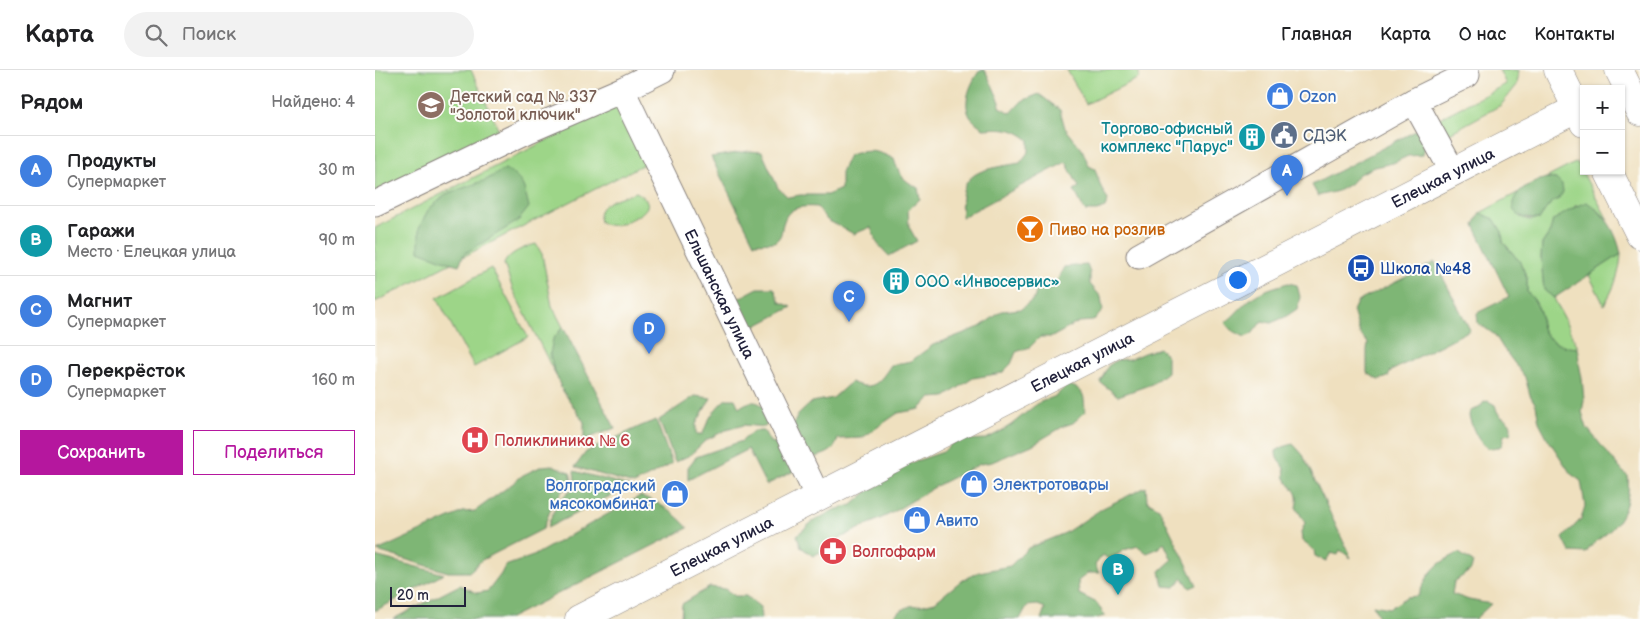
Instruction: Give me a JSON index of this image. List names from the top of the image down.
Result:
{
  "streets": {
    "main road": ["Елецкая улица"],
    "street": ["Ельшанская улица"]
  },
  "crossings": [
    ["Елецкая улица", "Ельшанская улица"]
  ],
  "places": {
    "shop": [
      "Ozon",
      "Электротовары",
      "Волгоградский мясокомбинат",
      "Авито"
    ],
    "school or university": ["Детский сад № 337 \"Золотой ключик\""],
    "public building": ["СДЭК"],
    "building": ["Торгово-офисный комплекс \"Парус\"", "ООО «Инвосервис»"],
    "bar": ["Пиво на розлив"],
    "bus stop": ["Школа №48"],
    "hospital": ["Поликлиника № 6"],
    "pharmacy": ["Волгофарм"]
  },
  "scale_bar": "20 m",
  "page": {
    "header": "Карта",
    "search": "Поиск",
    "nav": [
      "Главная",
      "Карта",
      "О нас",
      "Контакты"
    ],
    "heading": ["Рядом", "Найдено: 4"],
    "map_buttons": ["+", "−"],
    "list": [
      {
        "mark": "A",
        "name": "Продукты",
        "note": "Супермаркет",
        "value": "30 m"
      },
      {
        "mark": "B",
        "name": "Гаражи",
        "note": "Место · Елецкая улица",
        "value": "90 m"
      },
      {
        "mark": "C",
        "name": "Магнит",
        "note": "Супермаркет",
        "value": "100 m"
      },
      {
        "mark": "D",
        "name": "Перекрёсток",
        "note": "Супермаркет",
        "value": "160 m"
      }
    ],
    "pins": [
      "A",
      "C",
      "D",
      "B"
    ],
    "buttons": ["Сохранить", "Поделиться"],
    "scale": "20 m"
  }
}
